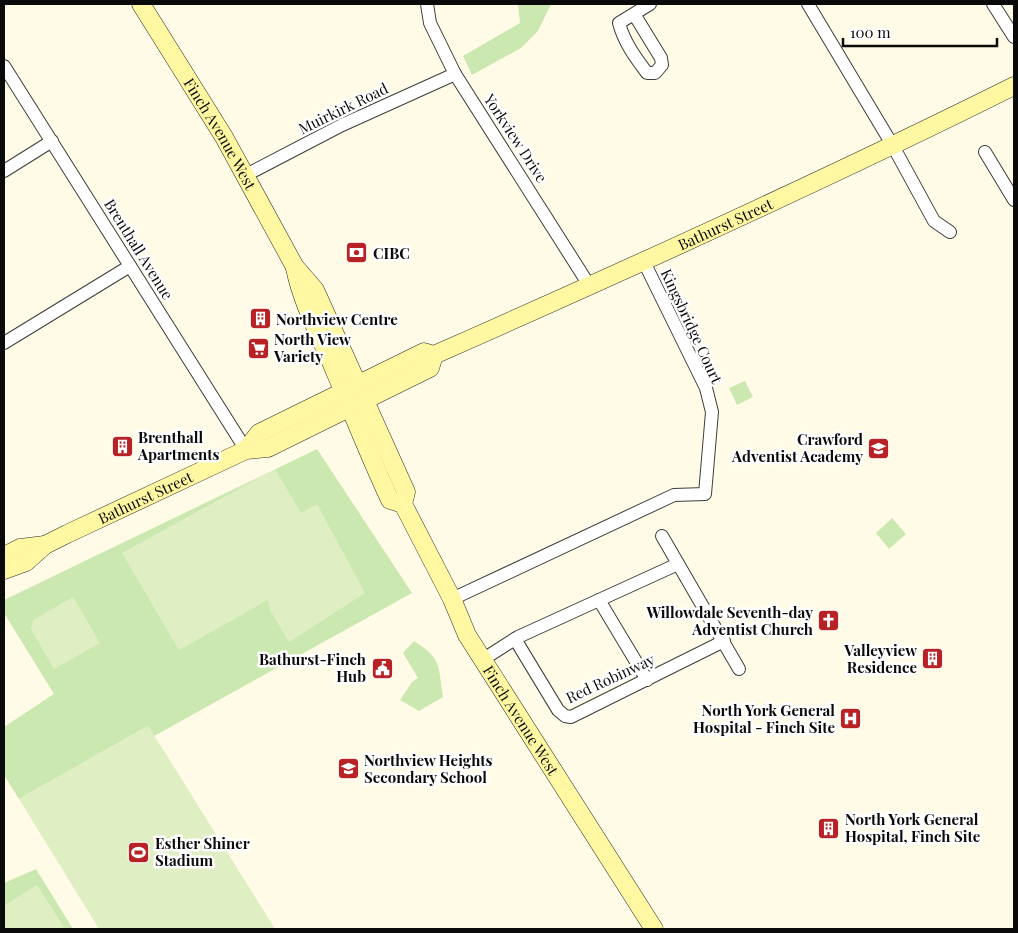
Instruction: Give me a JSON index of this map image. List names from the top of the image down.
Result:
{
  "streets": {
    "main road": ["Finch Avenue West", "Bathurst Street"],
    "street": [
      "Muirkirk Road",
      "Yorkview Drive",
      "Brenthall Avenue",
      "Kingsbridge Court",
      "Red Robinway"
    ]
  },
  "crossings": [
    ["Muirkirk Road", "Finch Avenue West"],
    ["Muirkirk Road", "Yorkview Drive"],
    ["Finch Avenue West", "Bathurst Street"],
    ["Finch Avenue West", "Kingsbridge Court"],
    ["Yorkview Drive", "Bathurst Street"],
    ["Bathurst Street", "Brenthall Avenue"],
    ["Bathurst Street", "Kingsbridge Court"]
  ],
  "places": {
    "bank": ["CIBC"],
    "building": [
      "Northview Centre",
      "Brenthall Apartments",
      "Valleyview Residence",
      "North York General Hospital, Finch Site"
    ],
    "supermarket": ["North View Variety"],
    "school or university": ["Crawford Adventist Academy", "Northview Heights Secondary School"],
    "church": ["Willowdale Seventh-day Adventist Church"],
    "public building": ["Bathurst-Finch Hub"],
    "hospital": ["North York General Hospital - Finch Site"],
    "sports": ["Esther Shiner Stadium"]
  },
  "scale_bar": "100 m"
}
